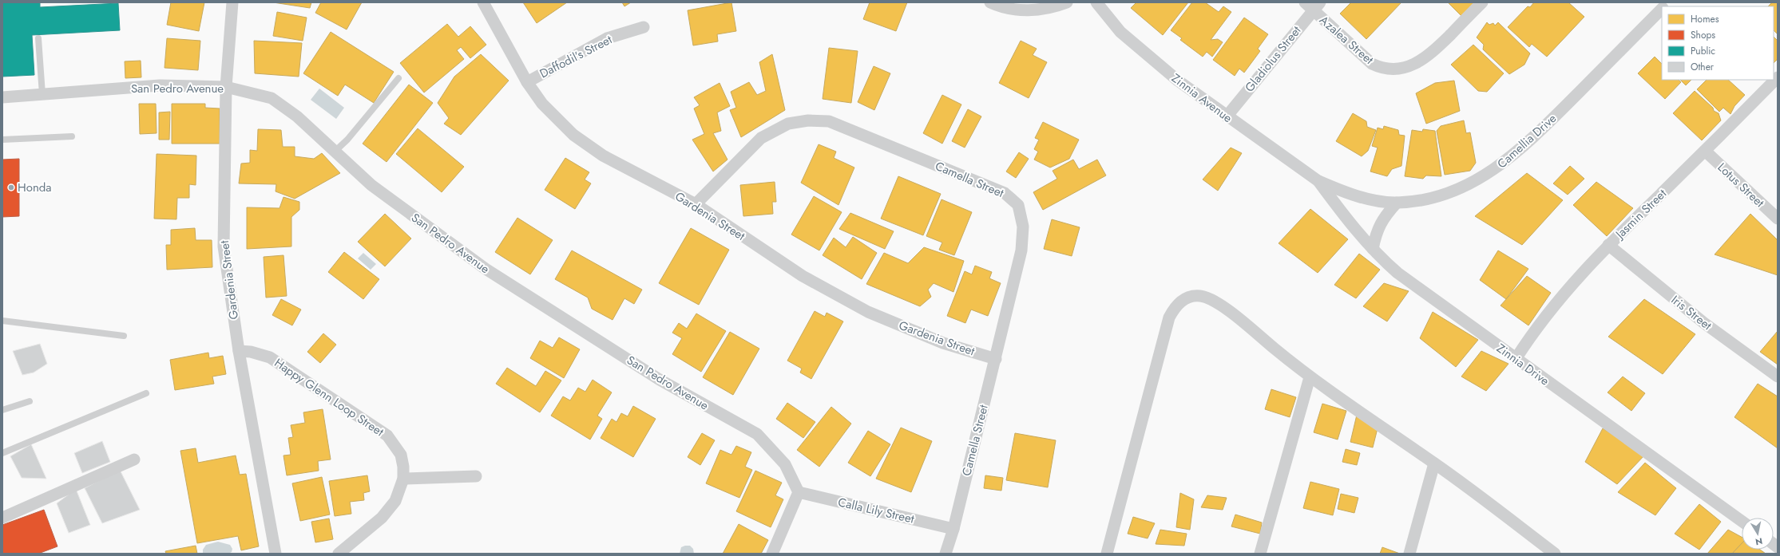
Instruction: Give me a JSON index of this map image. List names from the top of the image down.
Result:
{
  "streets": {
    "street": [
      "Azalea Street",
      "Daffodil’s Street",
      "Gladiolus Street",
      "San Pedro Avenue",
      "Zinnia Avenue",
      "Camellia Drive",
      "Camella Street",
      "Lotus Street",
      "Jasmin Street",
      "Gardenia Street",
      "Iris Street",
      "Zinnia Drive",
      "Happy Glenn Loop Street",
      "Calla Lily Street"
    ]
  },
  "crossings": [
    ["Azalea Street", "Gladiolus Street"],
    ["Daffodil’s Street", "Gardenia Street"],
    ["Gladiolus Street", "Zinnia Avenue"],
    ["San Pedro Avenue", "Gardenia Street"],
    ["San Pedro Avenue", "Calla Lily Street"],
    ["Zinnia Avenue", "Camellia Drive"],
    ["Zinnia Avenue", "Zinnia Drive"],
    ["Camellia Drive", "Zinnia Drive"],
    ["Camella Street", "Gardenia Street"],
    ["Camella Street", "Calla Lily Street"],
    ["Lotus Street", "Jasmin Street"],
    ["Jasmin Street", "Iris Street"],
    ["Jasmin Street", "Zinnia Drive"],
    ["Gardenia Street", "Happy Glenn Loop Street"]
  ],
  "places": ["Honda"],
  "legend": [
    "Homes",
    "Shops",
    "Public",
    "Other"
  ],
  "north": "bottom"
}
